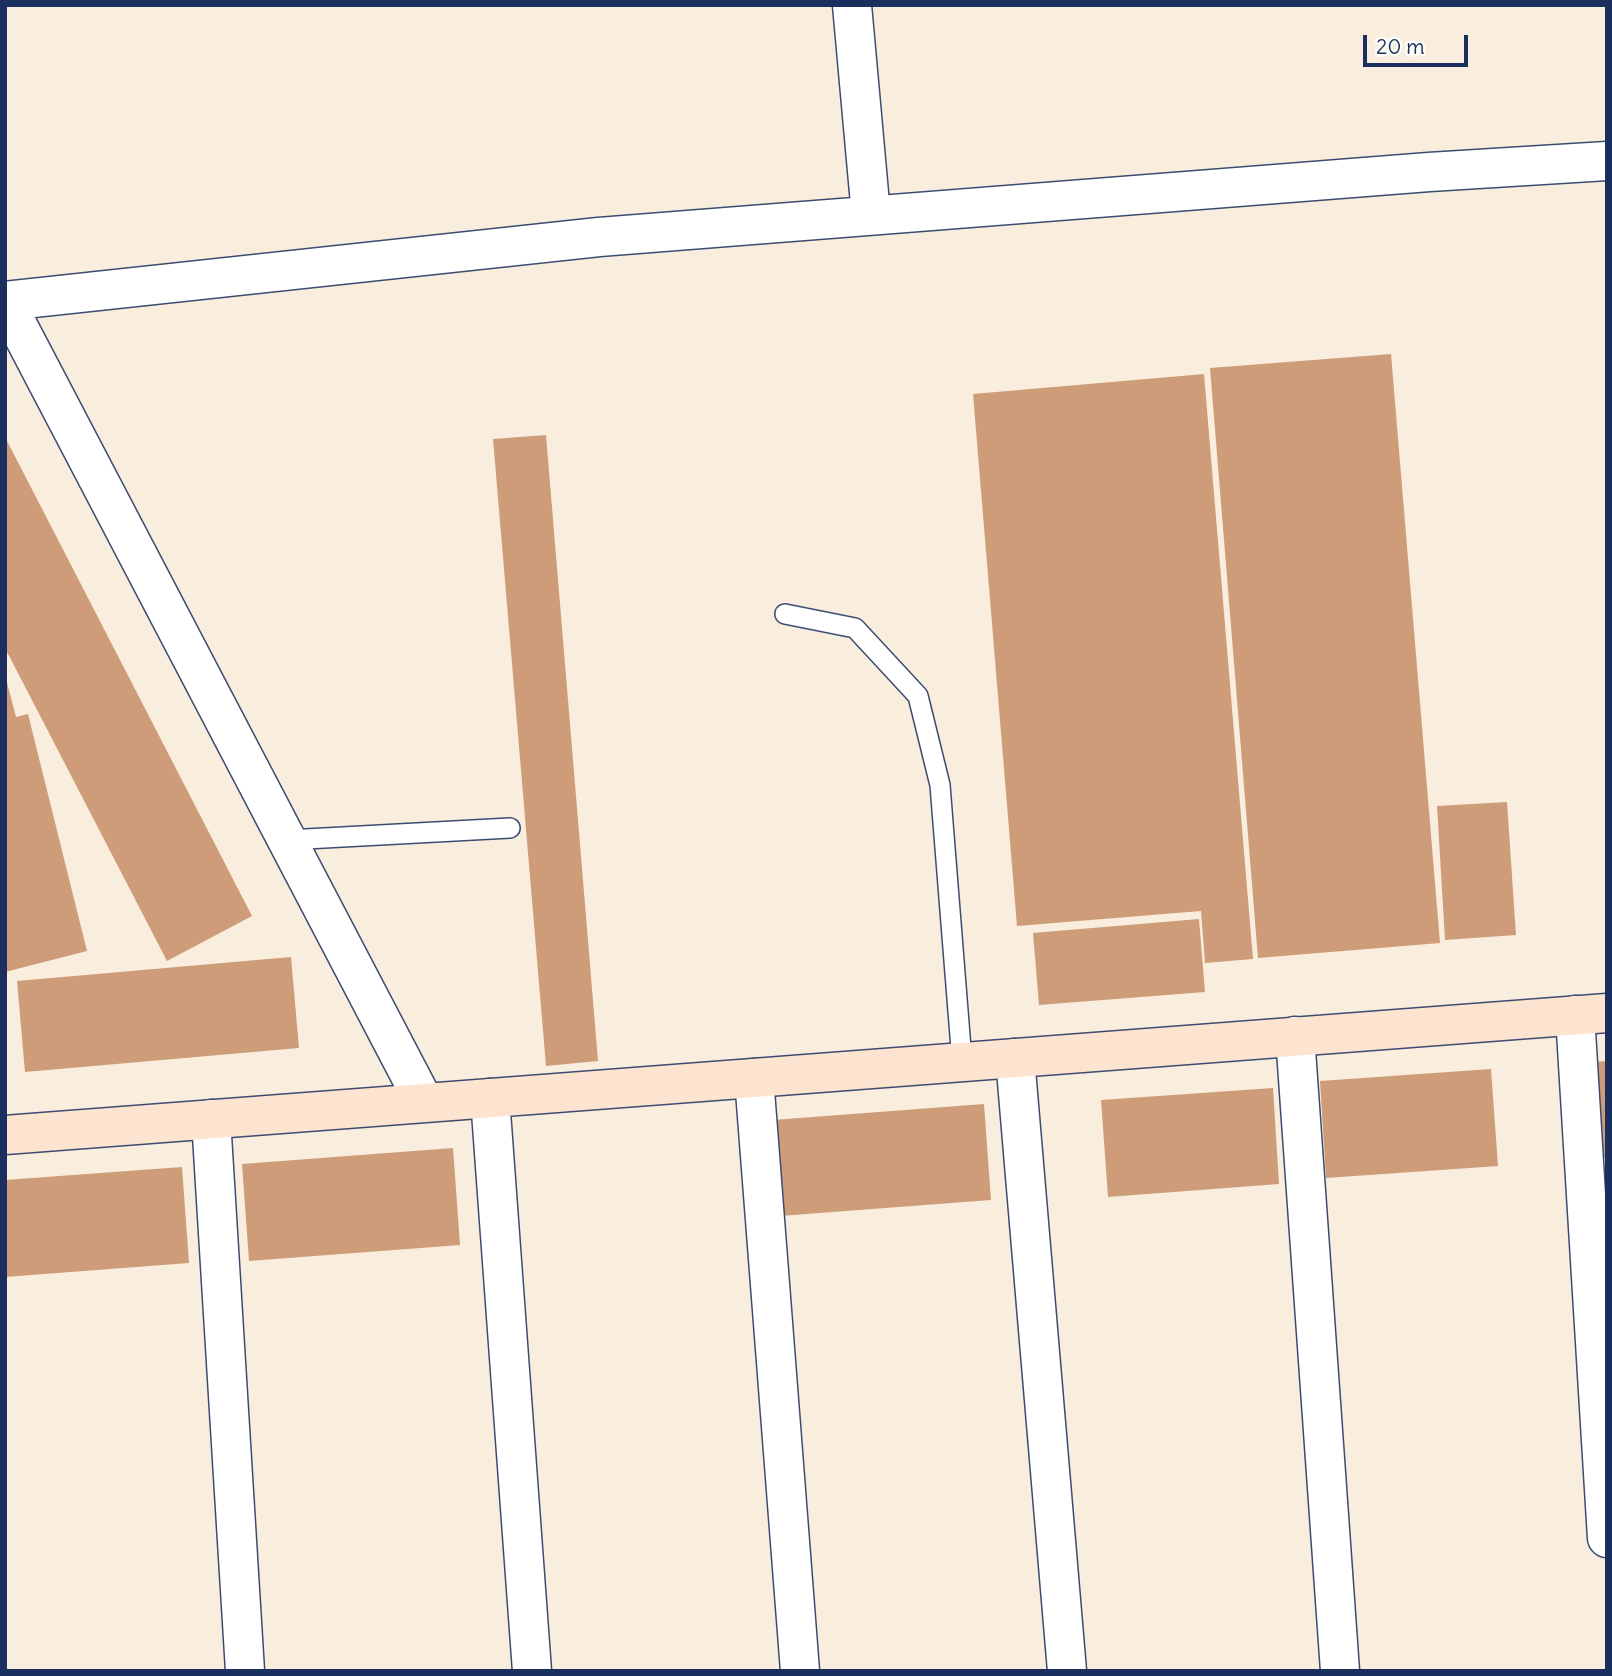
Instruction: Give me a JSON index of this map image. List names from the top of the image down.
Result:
{
  "scale_bar": "20 m"
}
